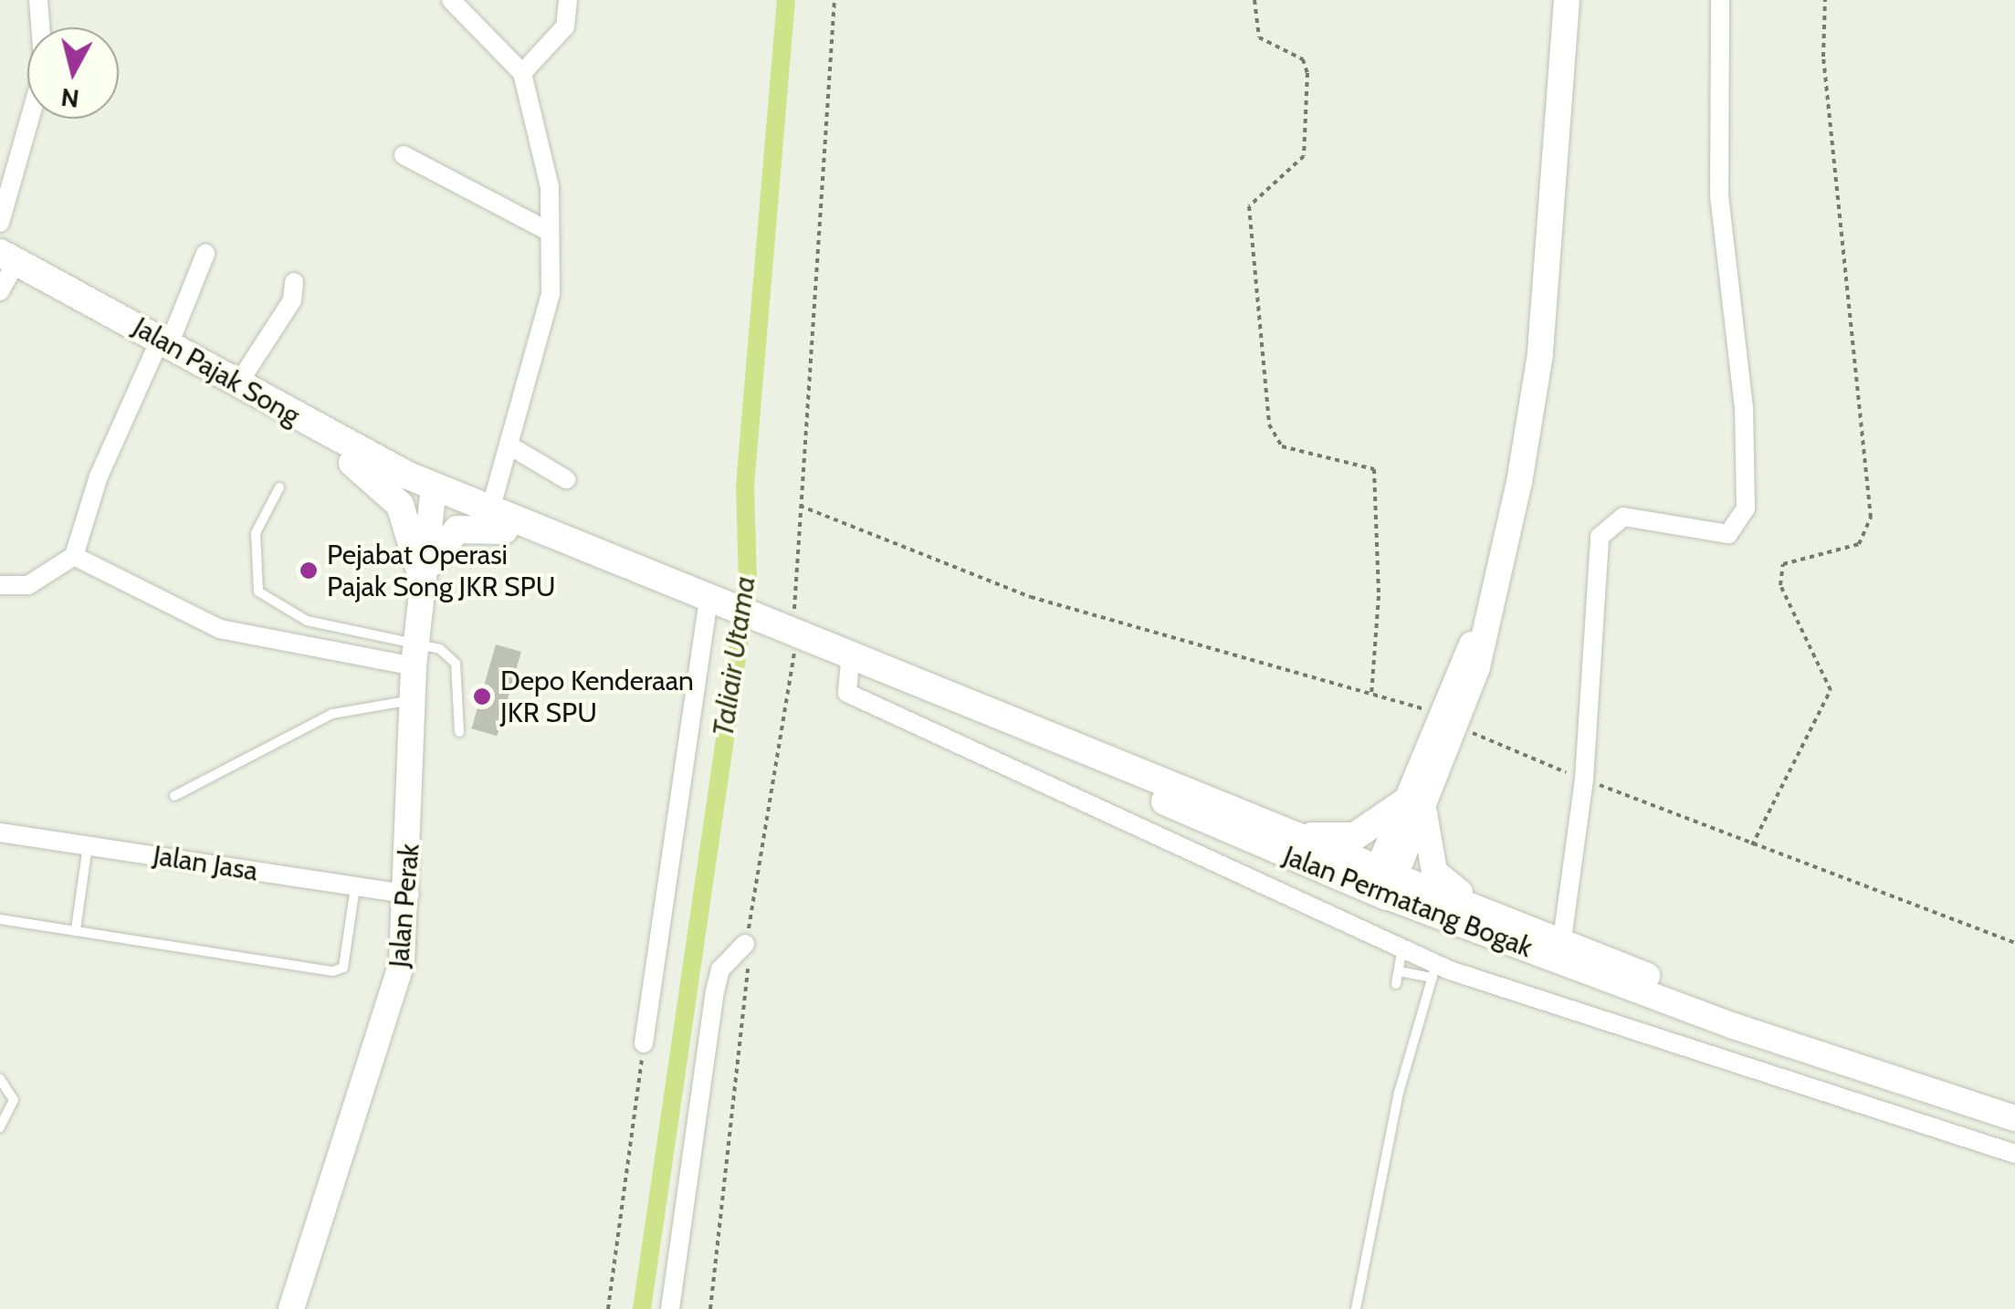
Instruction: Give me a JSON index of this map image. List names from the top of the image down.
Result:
{
  "streets": {
    "main road": ["Jalan Pajak Song", "Jalan Permatang Bogak"],
    "street": ["Jalan Jasa", "Jalan Perak"]
  },
  "crossings": [
    ["Jalan Pajak Song", "Jalan Permatang Bogak"],
    ["Jalan Pajak Song", "Jalan Perak"],
    ["Jalan Jasa", "Jalan Perak"],
    ["Jalan Permatang Bogak", "Jalan Perak"]
  ],
  "water": ["Taliair Utama"],
  "places": ["Pejabat Operasi Pajak Song JKR SPU", "Depo Kenderaan JKR SPU"],
  "north": "bottom"
}
